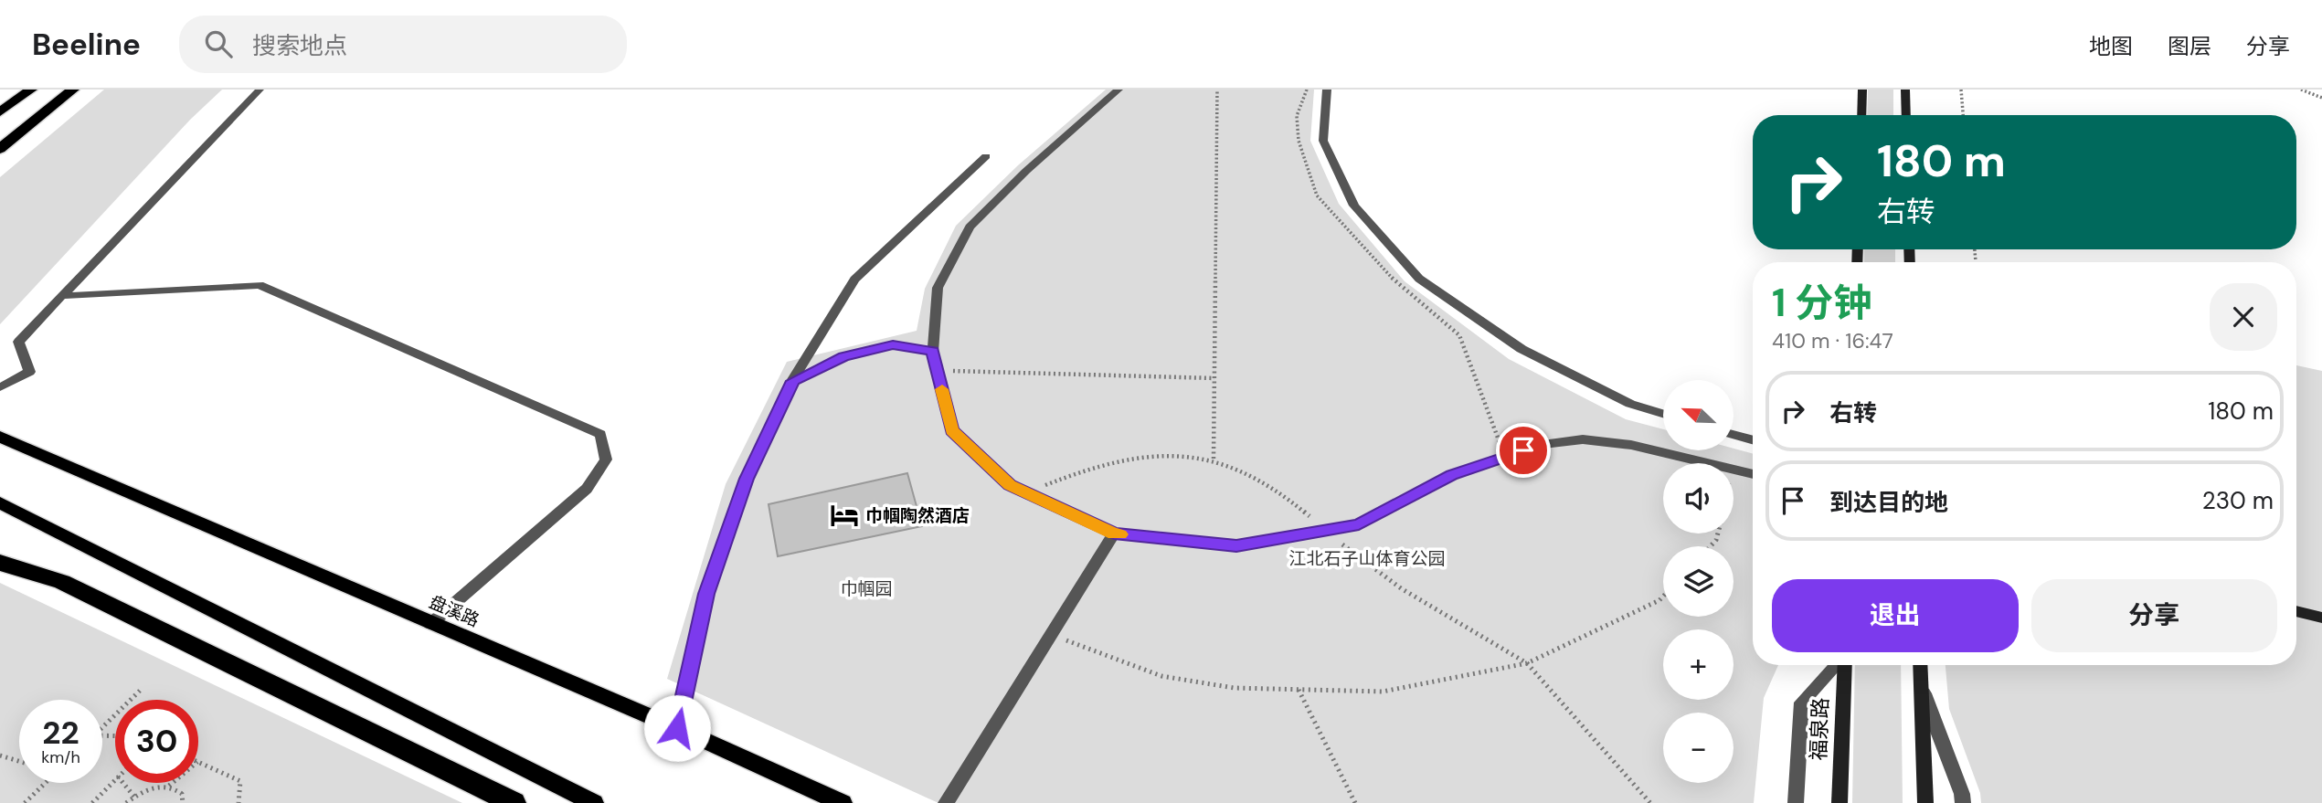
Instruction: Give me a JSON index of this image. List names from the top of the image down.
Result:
{
  "streets": {
    "main road": ["盘溪路", "福泉路"]
  },
  "parks": ["江北石子山体育公园", "巾帼园"],
  "places": {
    "hotel": ["巾帼陶然酒店"]
  },
  "north": "top left",
  "page": {
    "header": "Beeline",
    "search": "搜索地点",
    "nav": ["地图", "图层", "分享"],
    "turn": ["180 m", "右转"],
    "heading": ["1 分钟", "410 m · 16:47"],
    "list": [
      {
        "name": "右转",
        "value": "180 m"
      },
      {
        "name": "到达目的地",
        "value": "230 m"
      }
    ],
    "map_buttons": ["+", "−"],
    "buttons": ["退出", "分享"],
    "speed": "22 km/h",
    "limit": "30"
  }
}
